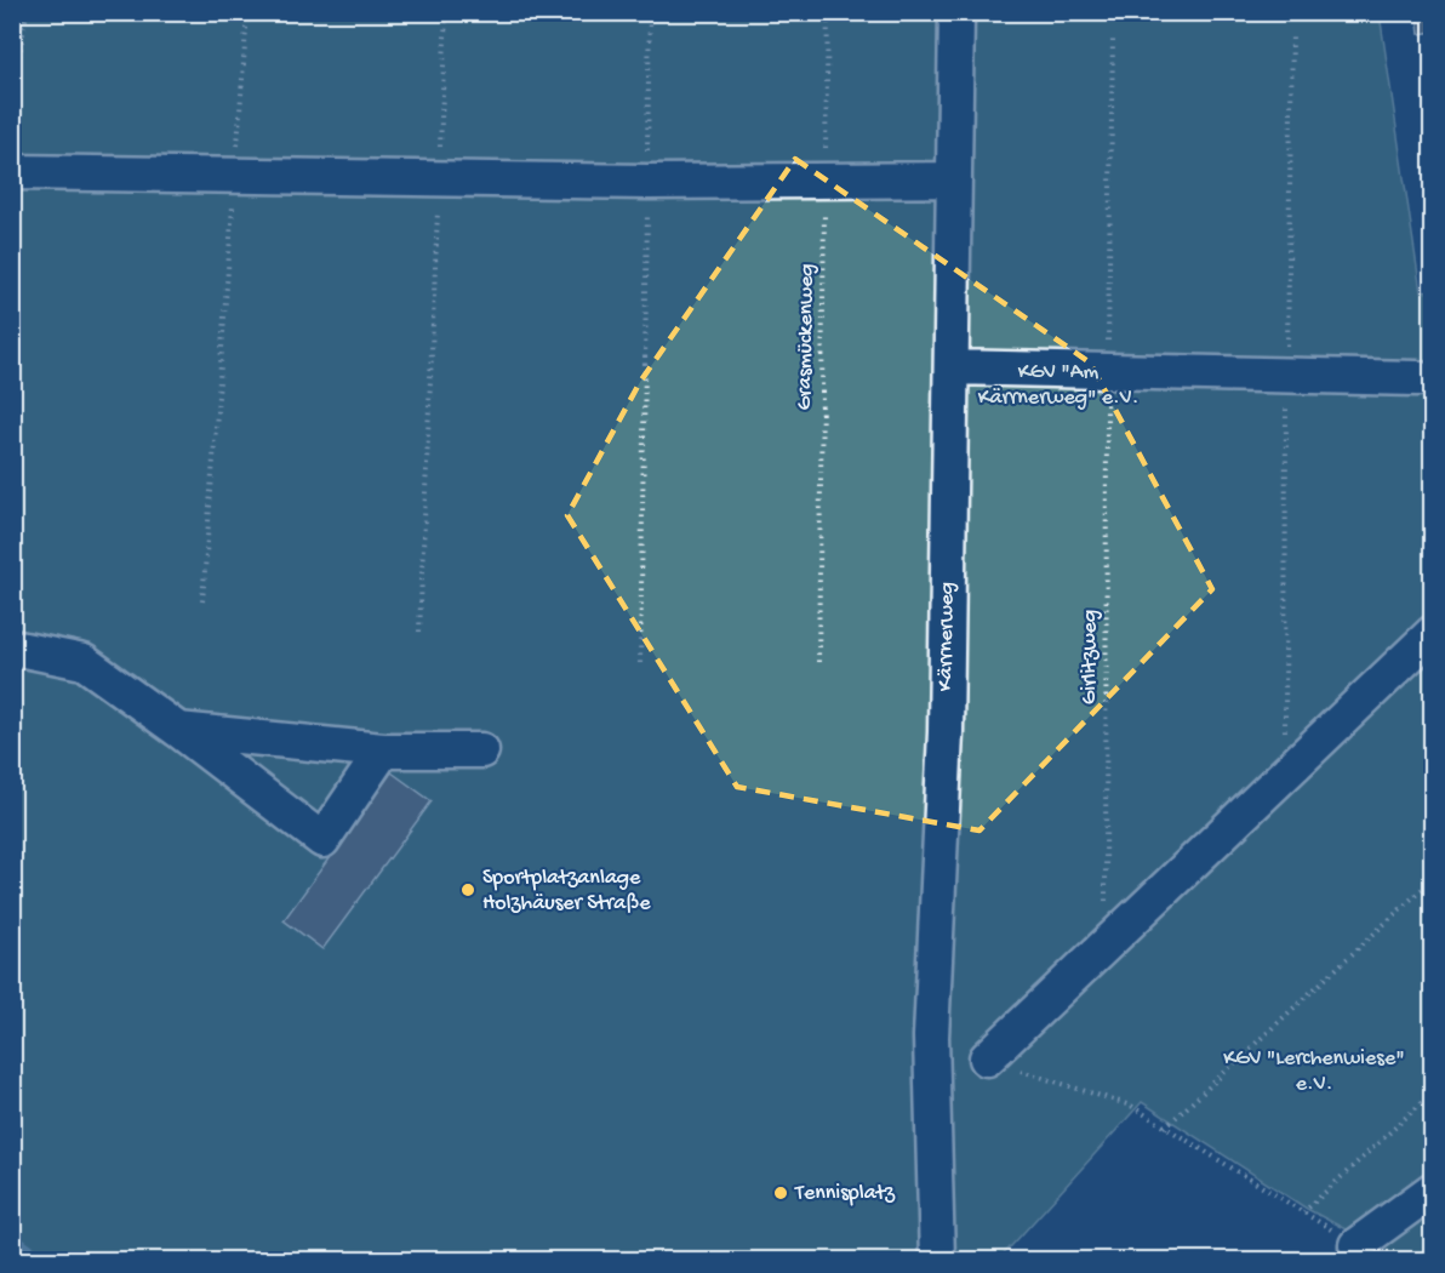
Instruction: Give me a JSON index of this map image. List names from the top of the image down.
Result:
{
  "streets": {
    "street": ["Kärrnerweg"],
    "path": ["Grasmückenweg", "Girlitzweg"]
  },
  "parks": ["KGV \"Am Kärrnerweg\" e.V.", "KGV \"Lerchenwiese\" e.V."],
  "places": ["Sportplatzanlage Holzhäuser Straße", "Tennisplatz"]
}
